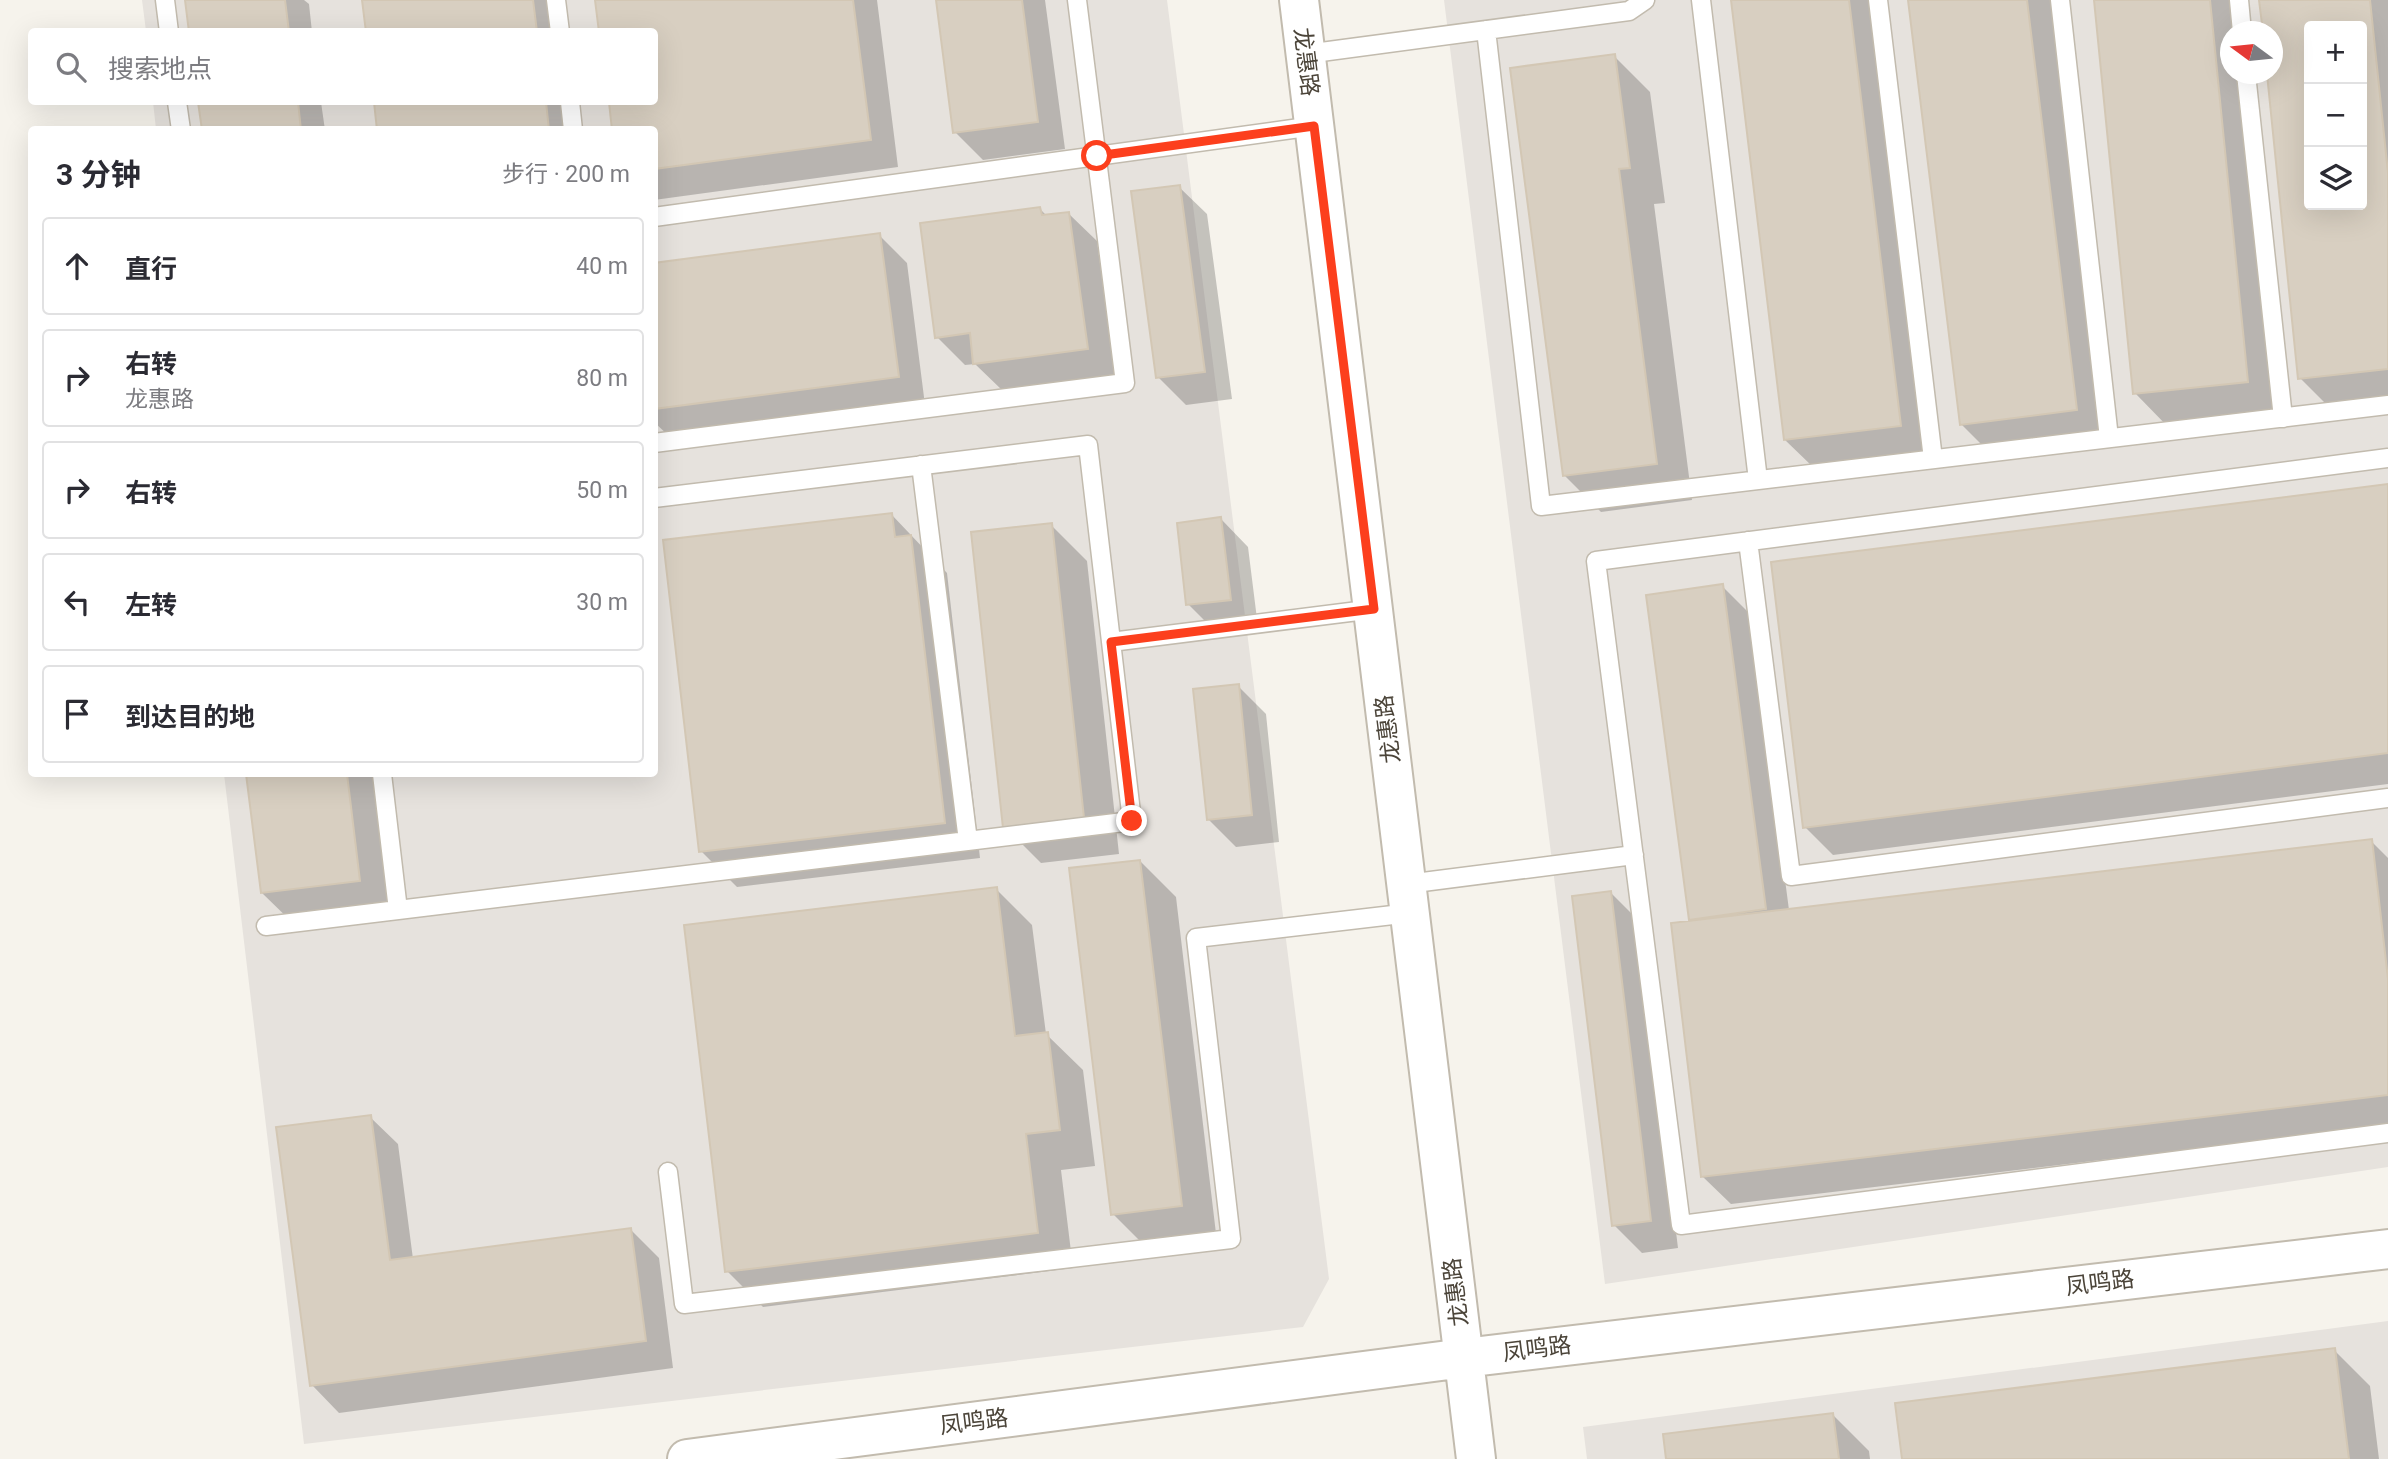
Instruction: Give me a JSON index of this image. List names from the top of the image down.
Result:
{
  "streets": {
    "street": ["龙惠路", "凤鸣路"]
  },
  "crossings": [
    ["龙惠路", "凤鸣路"]
  ],
  "north": "left",
  "page": {
    "map_buttons": ["+", "−"],
    "search": "搜索地点",
    "heading": ["3 分钟", "步行 · 200 m"],
    "list": [
      ["直行", "40 m"],
      ["右转", "龙惠路", "80 m"],
      ["右转", "50 m"],
      ["左转", "30 m"],
      "到达目的地"
    ]
  }
}
